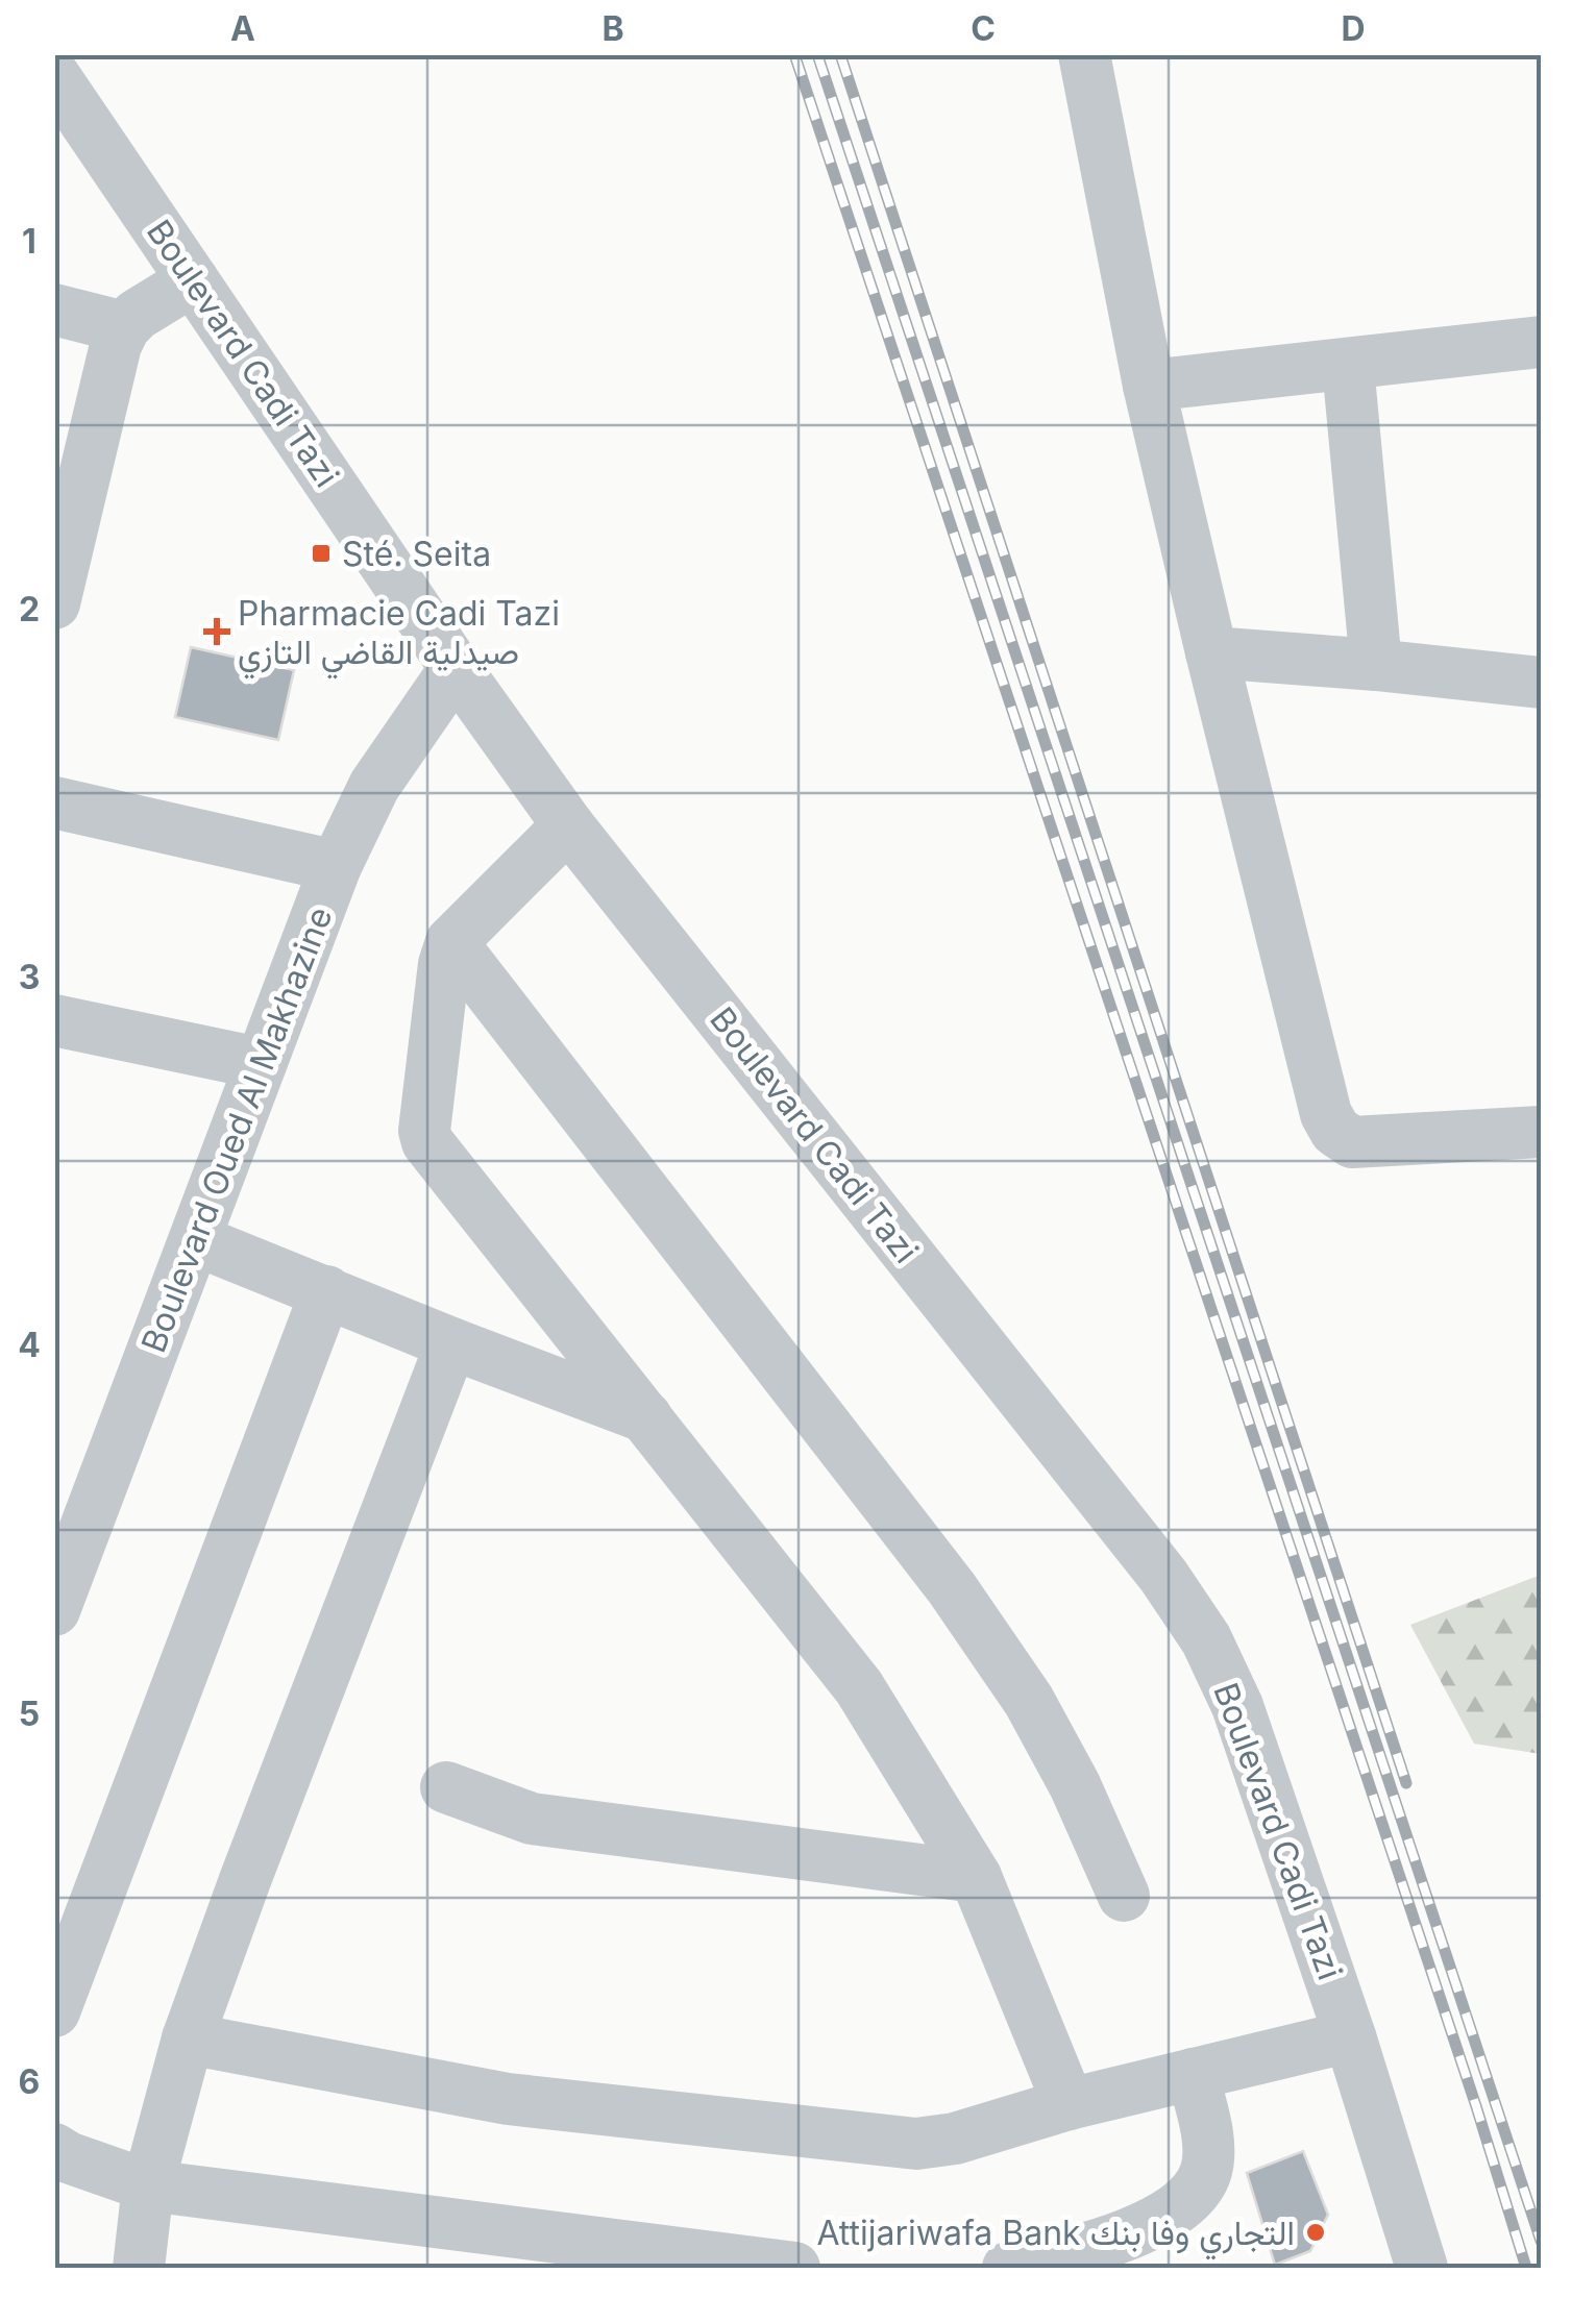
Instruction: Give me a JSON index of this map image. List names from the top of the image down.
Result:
{
  "streets": {
    "street": ["Boulevard Cadi Tazi", "Boulevard Oued Al Makhazine"]
  },
  "crossings": [
    ["Boulevard Cadi Tazi", "Boulevard Oued Al Makhazine"]
  ],
  "places": {
    "transit": ["Sté. Seita"],
    "health": ["Pharmacie Cadi Tazi صيدلية القاضي التازي"],
    "other": ["Attijariwafa Bank التجاري وفا بنك"]
  },
  "grid": {
    "columns": [
      "A",
      "B",
      "C",
      "D"
    ],
    "rows": [
      "1",
      "2",
      "3",
      "4",
      "5",
      "6"
    ]
  }
}
